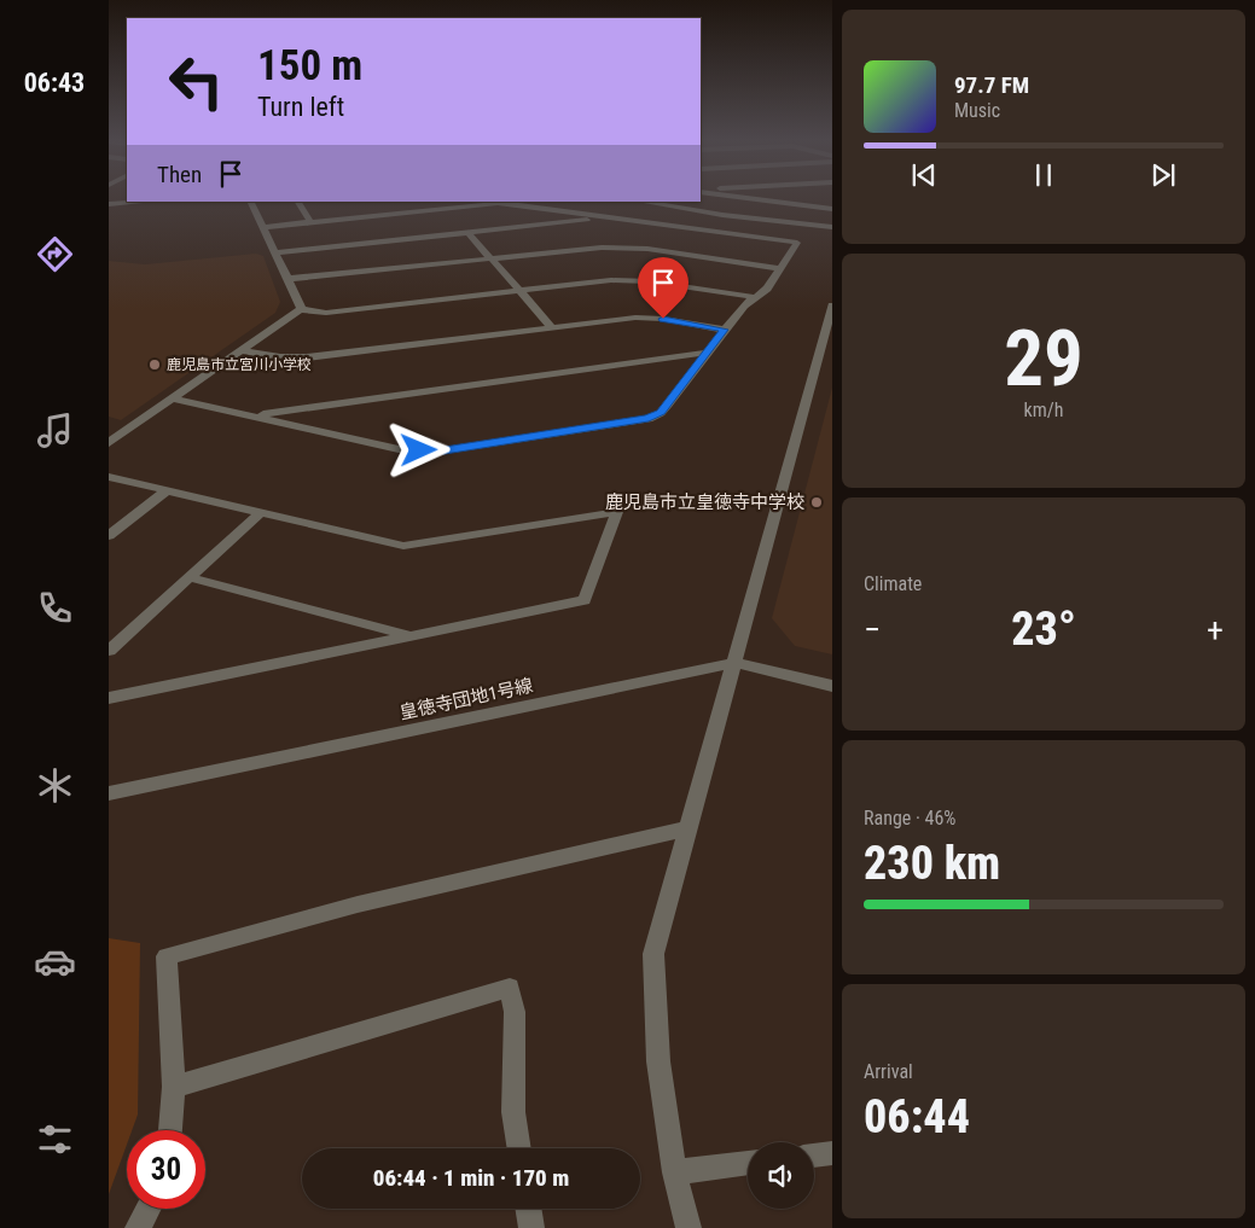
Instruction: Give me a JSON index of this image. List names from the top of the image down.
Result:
{
  "streets": {
    "street": ["皇徳寺団地1号線"]
  },
  "places": ["鹿児島市立宮川小学校", "鹿児島市立皇徳寺中学校"],
  "page": {
    "tabs": "06:43",
    "turn": ["150 m", "Turn left"],
    "song": ["97.7 FM", "Music"],
    "then": "Then",
    "tile": [
      ["29", "km/h"],
      "Climate",
      ["Range · 46%", "230 km"],
      ["Arrival", "06:44"]
    ],
    "heat": ["−", "23°", "+"],
    "limit": "30",
    "trip": "06:44 · 1 min · 170 m"
  }
}
